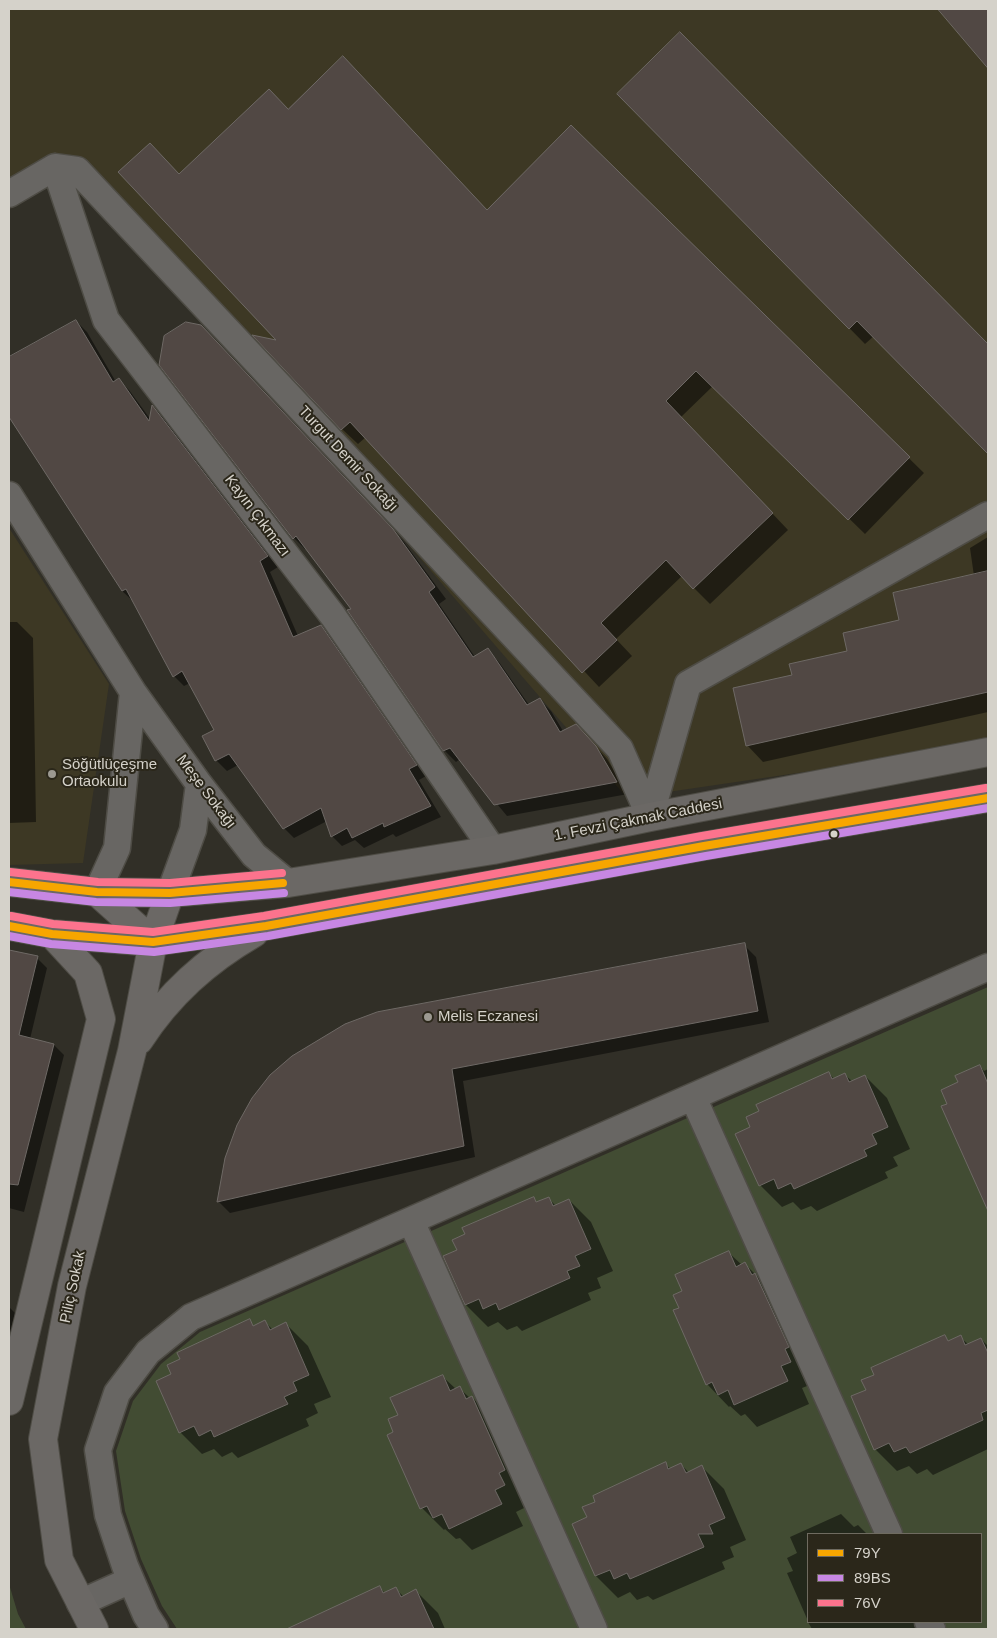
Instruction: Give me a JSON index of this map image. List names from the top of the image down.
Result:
{
  "streets": {
    "main road": ["1. Fevzi Çakmak Caddesi", "Piliç Sokak"],
    "street": ["Turgut Demir Sokağı", "Kayın Çıkmazı", "Meşe Sokağı"]
  },
  "crossings": [
    ["Turgut Demir Sokağı", "Kayın Çıkmazı"],
    ["Turgut Demir Sokağı", "1. Fevzi Çakmak Caddesi"],
    ["Kayın Çıkmazı", "1. Fevzi Çakmak Caddesi"],
    ["Meşe Sokağı", "1. Fevzi Çakmak Caddesi"],
    ["1. Fevzi Çakmak Caddesi", "Piliç Sokak"]
  ],
  "places": ["Söğütlüçeşme Ortaokulu", "Melis Eczanesi"],
  "lines": ["transit line 76V", "transit line 79Y", "transit line 89BS"],
  "legend": ["79Y", "89BS", "76V"]
}
